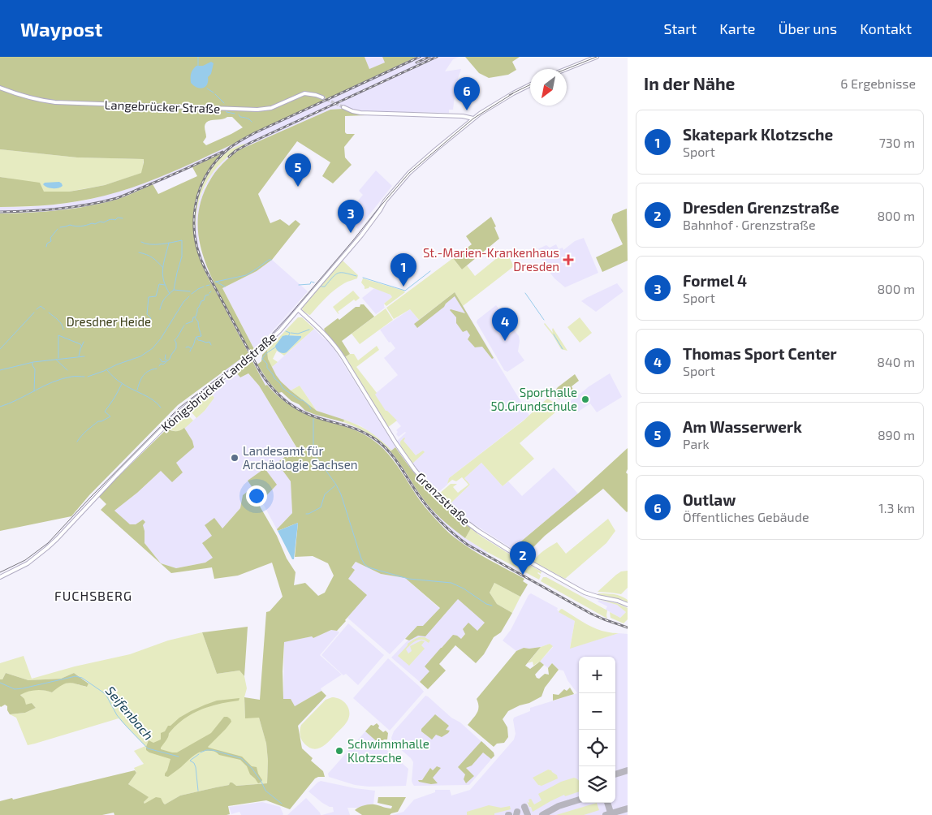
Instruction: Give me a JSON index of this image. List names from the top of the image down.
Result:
{
  "streets": {
    "main road": ["Langebrücker Straße", "Königsbrücker Landstraße", "Grenzstraße"]
  },
  "crossings": [
    ["Königsbrücker Landstraße", "Grenzstraße"]
  ],
  "districts": ["FUCHSBERG"],
  "water": ["Seifenbach"],
  "parks": ["Dresdner Heide"],
  "places": {
    "health": ["St.-Marien-Krankenhaus Dresden"],
    "other": ["Sporthalle 50.Grundschule", "Landesamt für Archäologie Sachsen", "Schwimmhalle Klotzsche"]
  },
  "north": "bottom left",
  "page": {
    "header": "Waypost",
    "nav": [
      "Start",
      "Karte",
      "Über uns",
      "Kontakt"
    ],
    "heading": ["In der Nähe", "6 Ergebnisse"],
    "pins": [
      "6",
      "5",
      "3",
      "1",
      "4",
      "2"
    ],
    "list": [
      {
        "mark": "1",
        "name": "Skatepark Klotzsche",
        "note": "Sport",
        "value": "730 m"
      },
      {
        "mark": "2",
        "name": "Dresden Grenzstraße",
        "note": "Bahnhof · Grenzstraße",
        "value": "800 m"
      },
      {
        "mark": "3",
        "name": "Formel 4",
        "note": "Sport",
        "value": "800 m"
      },
      {
        "mark": "4",
        "name": "Thomas Sport Center",
        "note": "Sport",
        "value": "840 m"
      },
      {
        "mark": "5",
        "name": "Am Wasserwerk",
        "note": "Park",
        "value": "890 m"
      },
      {
        "mark": "6",
        "name": "Outlaw",
        "note": "Öffentliches Gebäude",
        "value": "1.3 km"
      }
    ],
    "map_buttons": ["+", "−"]
  }
}
